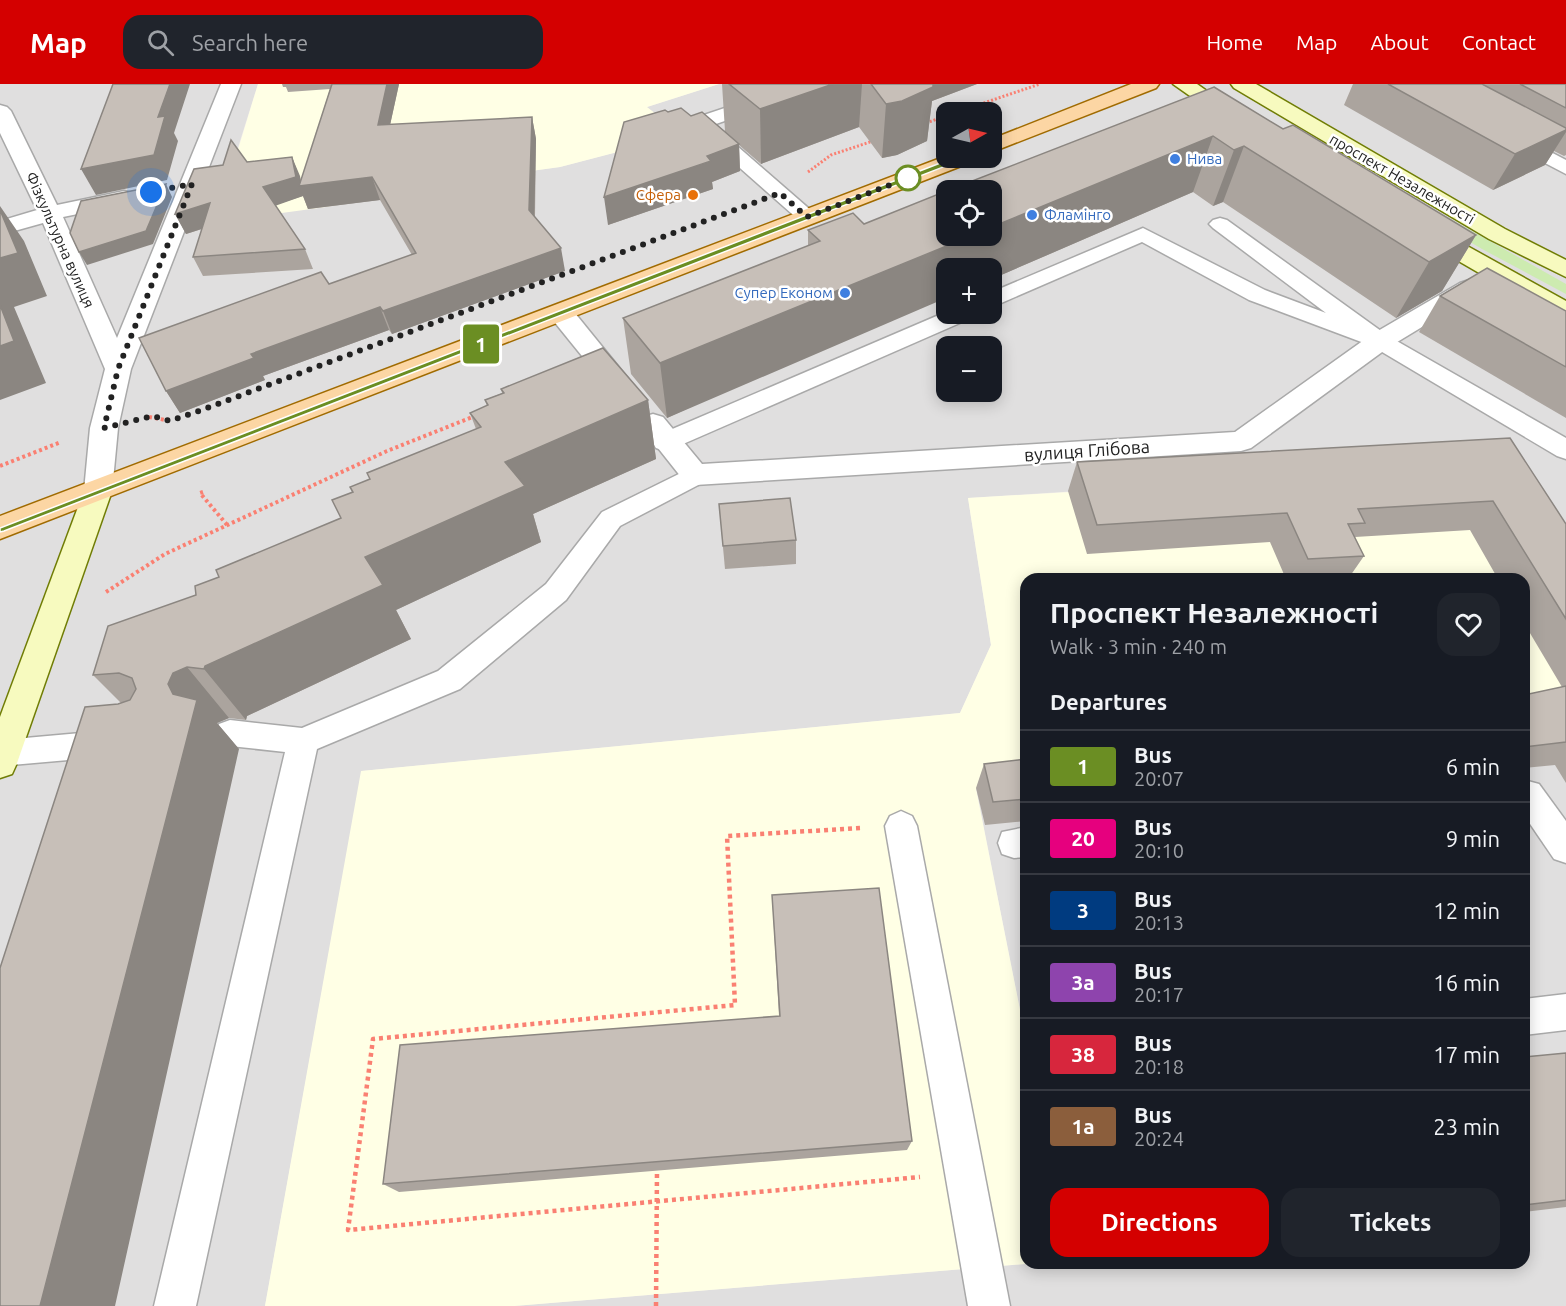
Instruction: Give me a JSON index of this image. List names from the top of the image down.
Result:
{
  "streets": {
    "main road": ["проспект Незалежності"],
    "street": ["Фізкультурна вулиця", "вулиця Глібова"]
  },
  "crossings": [
    ["проспект Незалежності", "вулиця Глібова"]
  ],
  "places": [
    "Нива",
    "Сфера",
    "Фламінго",
    "Супер Економ"
  ],
  "lines": ["bus line 1"],
  "north": "right",
  "page": {
    "header": "Map",
    "search": "Search here",
    "nav": [
      "Home",
      "Map",
      "About",
      "Contact"
    ],
    "on_map": "1",
    "map_buttons": ["+", "−"],
    "heading": [
      ["Проспект Незалежності", "Walk · 3 min · 240 m"],
      "Departures"
    ],
    "list": [
      {
        "mark": "1",
        "name": "Bus",
        "note": "20:07",
        "value": "6 min"
      },
      {
        "mark": "20",
        "name": "Bus",
        "note": "20:10",
        "value": "9 min"
      },
      {
        "mark": "3",
        "name": "Bus",
        "note": "20:13",
        "value": "12 min"
      },
      {
        "mark": "3а",
        "name": "Bus",
        "note": "20:17",
        "value": "16 min"
      },
      {
        "mark": "38",
        "name": "Bus",
        "note": "20:18",
        "value": "17 min"
      },
      {
        "mark": "1а",
        "name": "Bus",
        "note": "20:24",
        "value": "23 min"
      }
    ],
    "buttons": ["Directions", "Tickets"]
  }
}
